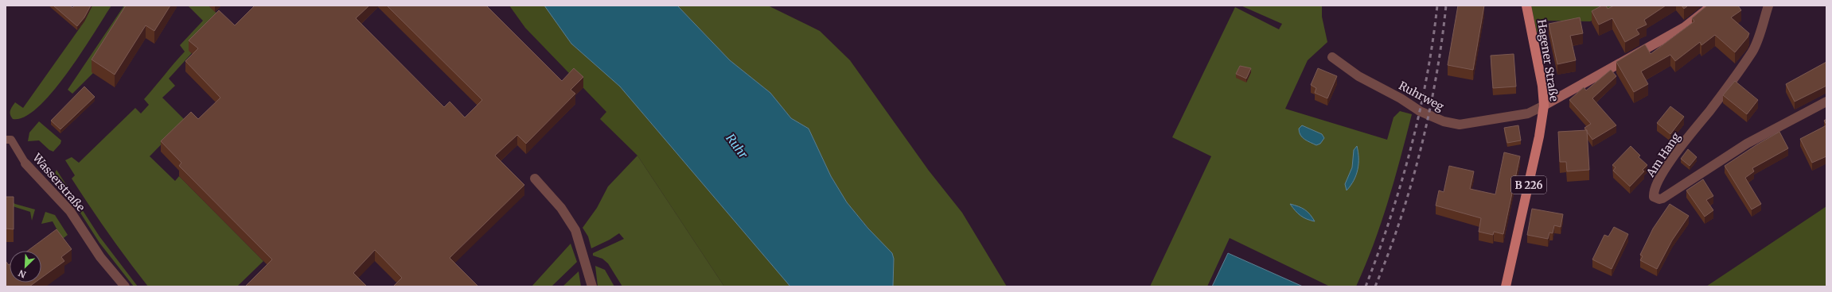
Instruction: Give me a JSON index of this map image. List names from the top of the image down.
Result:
{
  "streets": {
    "main road": ["Hagener Straße", "B 226"],
    "street": ["Ruhrweg", "Am Hang", "Wasserstraße"]
  },
  "crossings": [
    ["Hagener Straße", "Ruhrweg"]
  ],
  "water": ["Ruhr"],
  "north": "bottom left"
}
